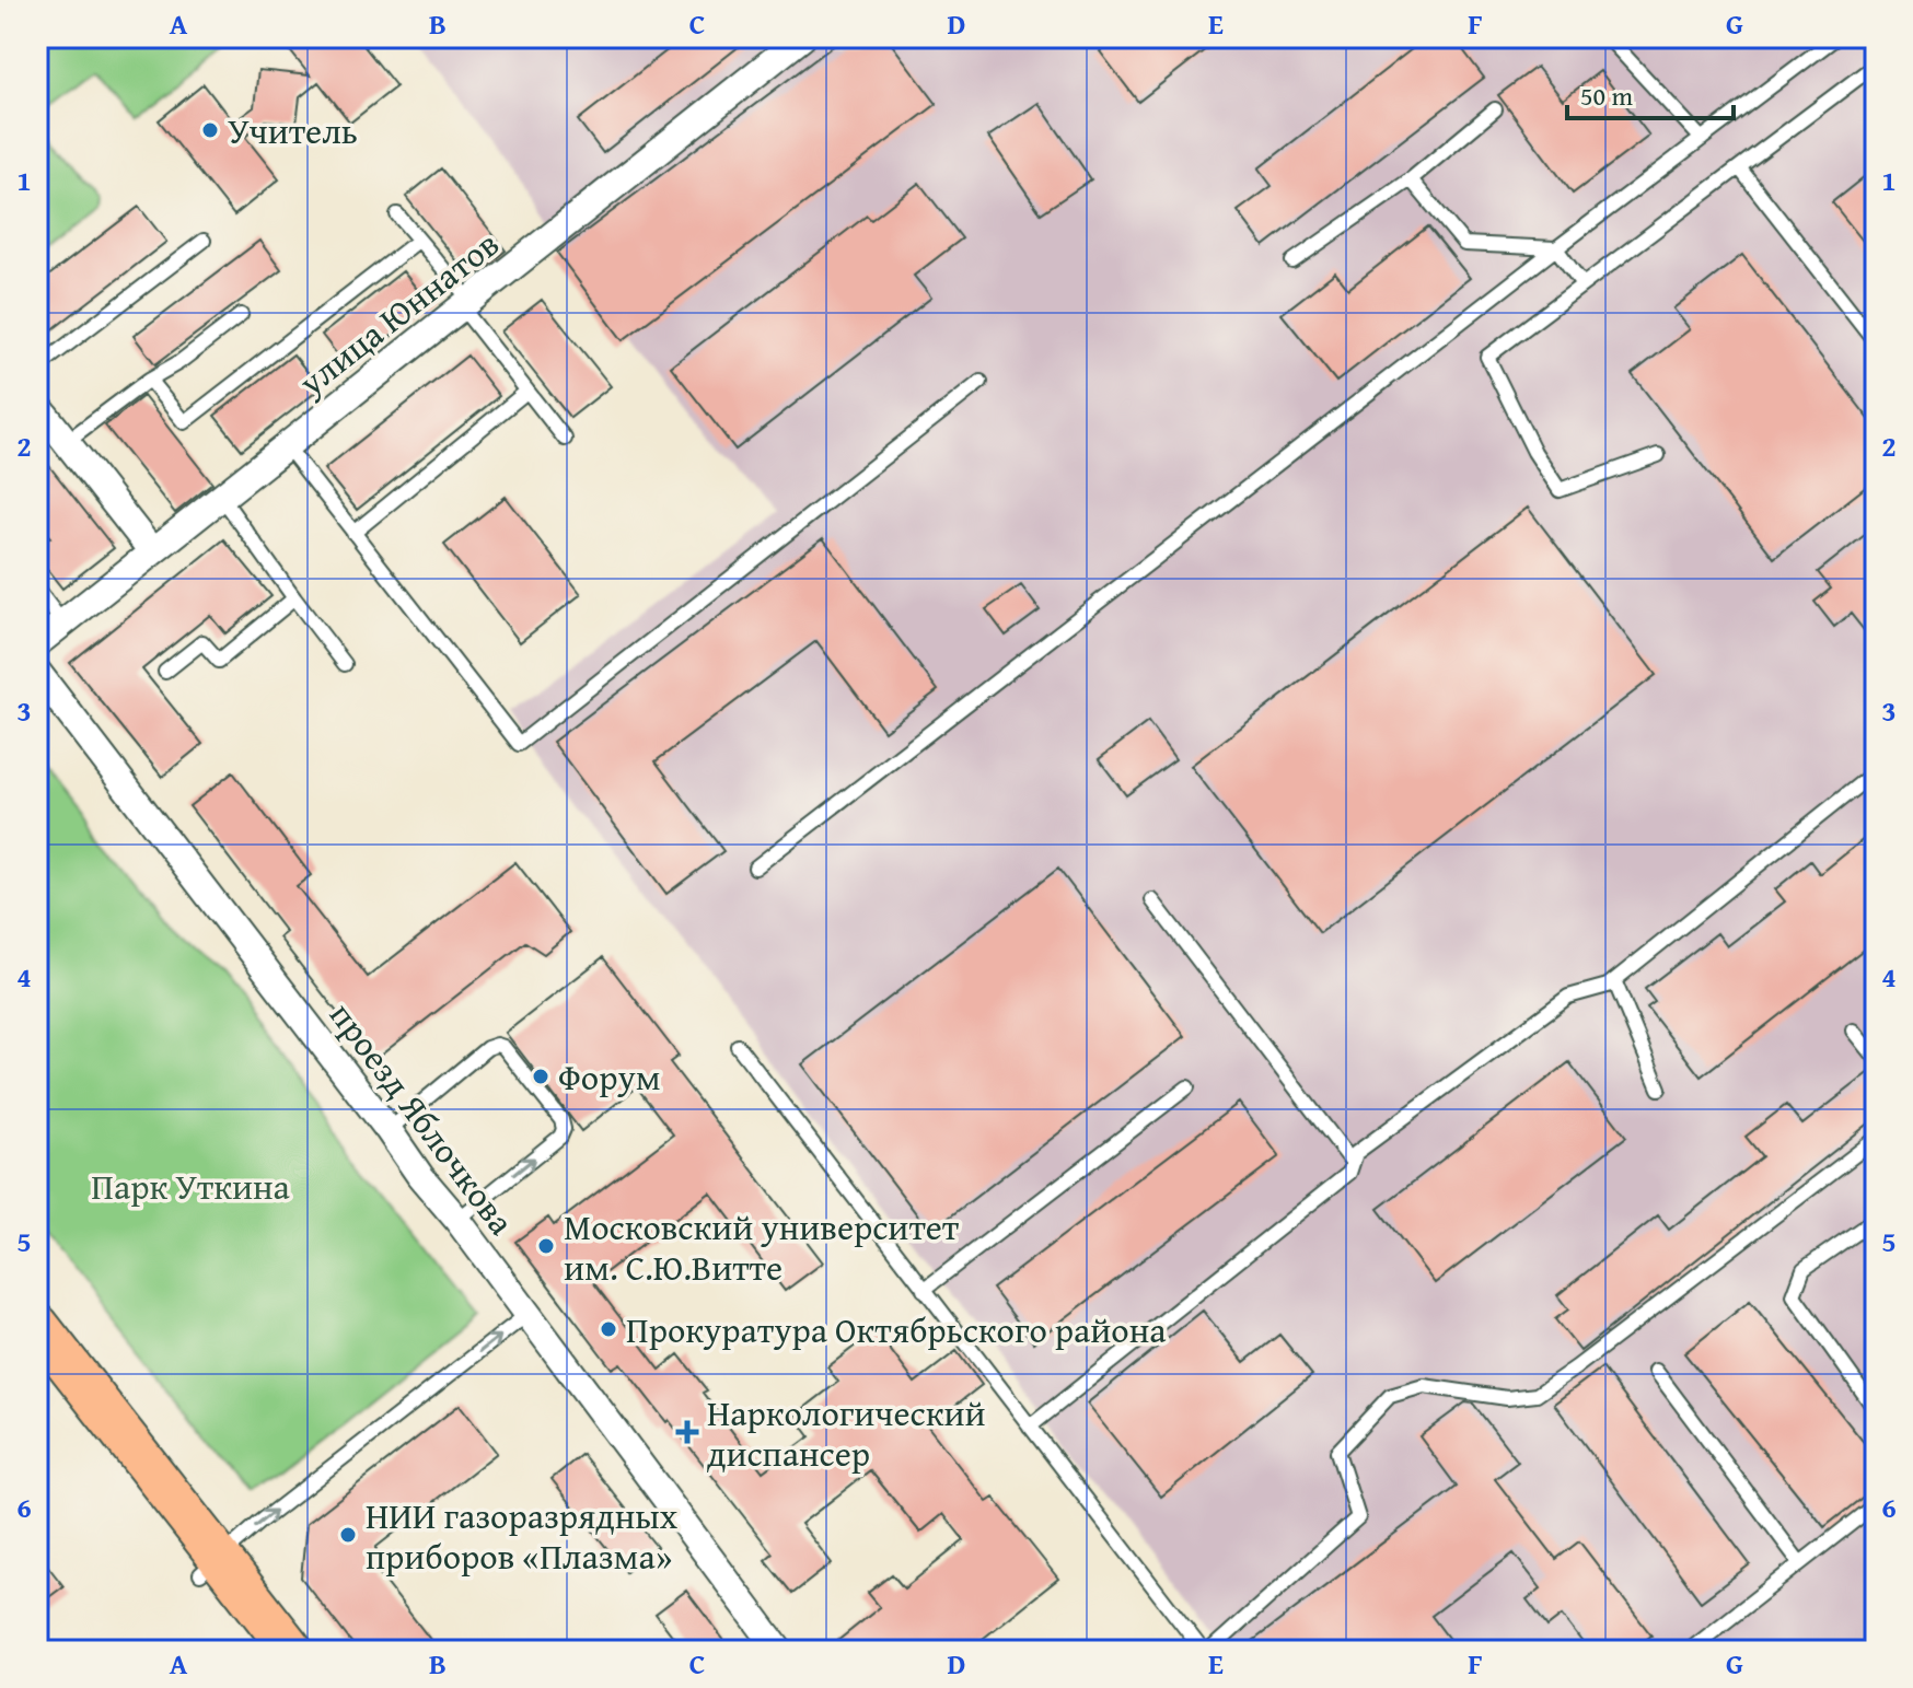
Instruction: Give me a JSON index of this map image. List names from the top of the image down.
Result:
{
  "streets": {
    "street": ["улица Юннатов", "проезд Яблочкова"]
  },
  "parks": ["Парк Уткина"],
  "places": {
    "other": [
      "Учитель",
      "Форум",
      "Московский университет им. С.Ю.Витте",
      "Прокуратура Октябрьского района",
      "НИИ газоразрядных приборов «Плазма»"
    ],
    "health": ["Наркологический диспансер"]
  },
  "scale_bar": "50 m",
  "grid": {
    "columns": [
      "A",
      "B",
      "C",
      "D",
      "E",
      "F",
      "G"
    ],
    "rows": [
      "1",
      "2",
      "3",
      "4",
      "5",
      "6"
    ]
  }
}
